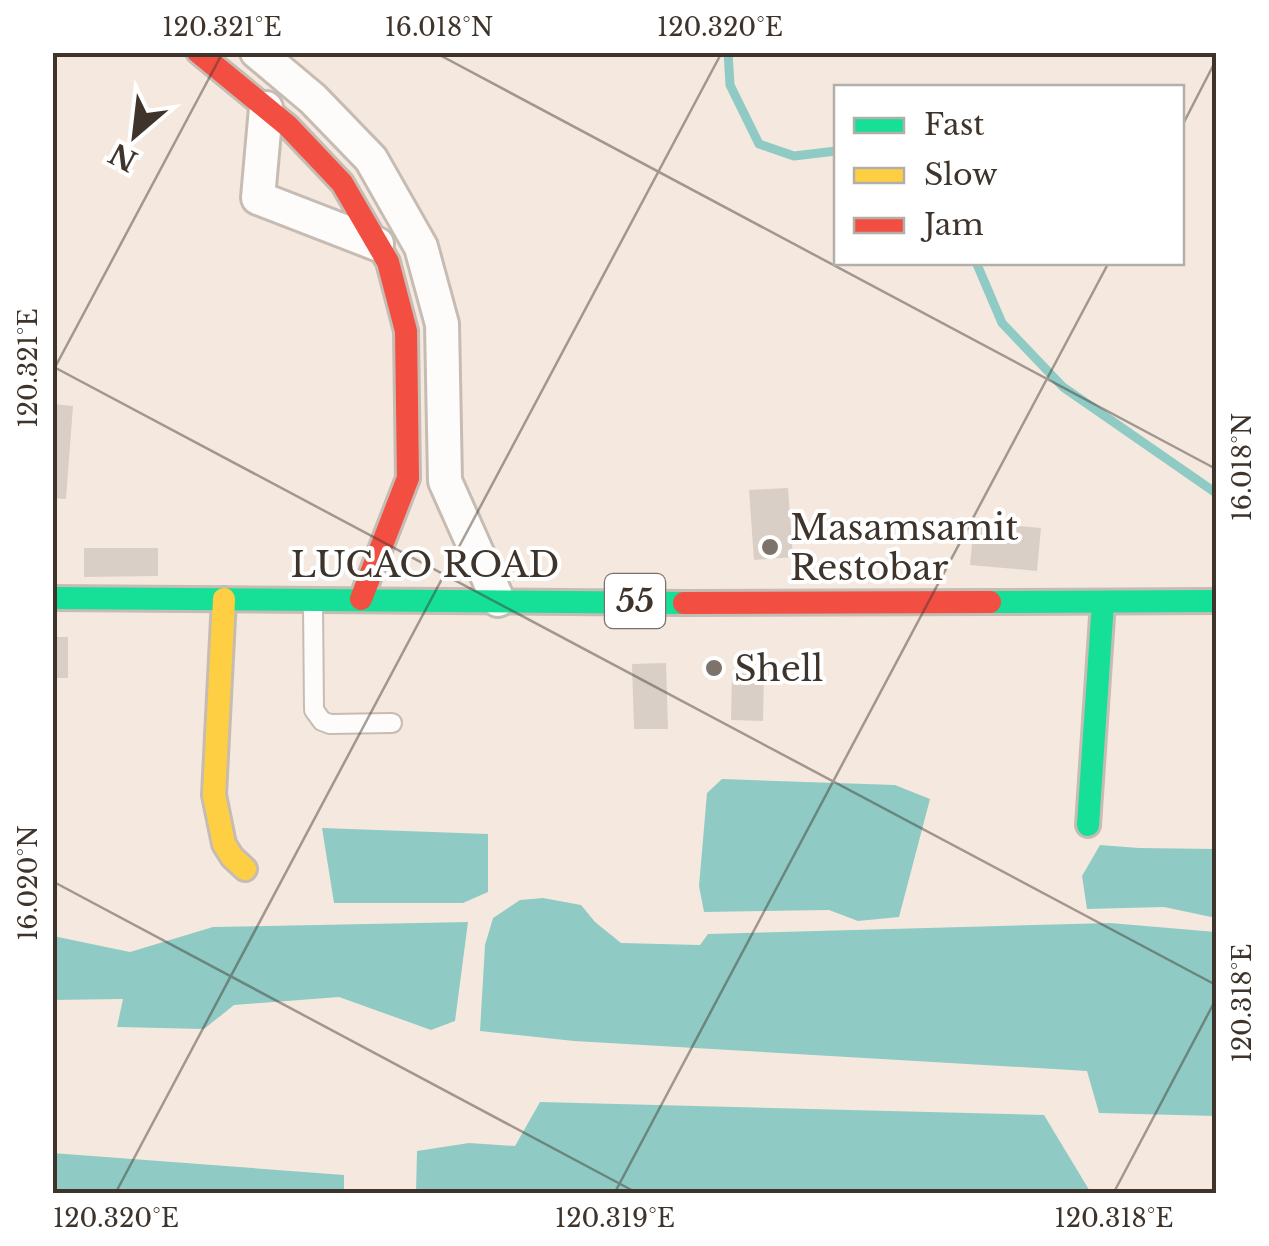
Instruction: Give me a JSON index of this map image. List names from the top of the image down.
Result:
{
  "streets": {
    "main road": ["LUCAO ROAD", "55"]
  },
  "places": ["Masamsamit Restobar", "Shell"],
  "legend": ["Fast", "Slow", "Jam"],
  "north": "bottom left",
  "coordinates": [
    "120.321°E",
    "16.018°N",
    "120.320°E",
    "16.020°N",
    "120.318°E",
    "120.319°E"
  ]
}
